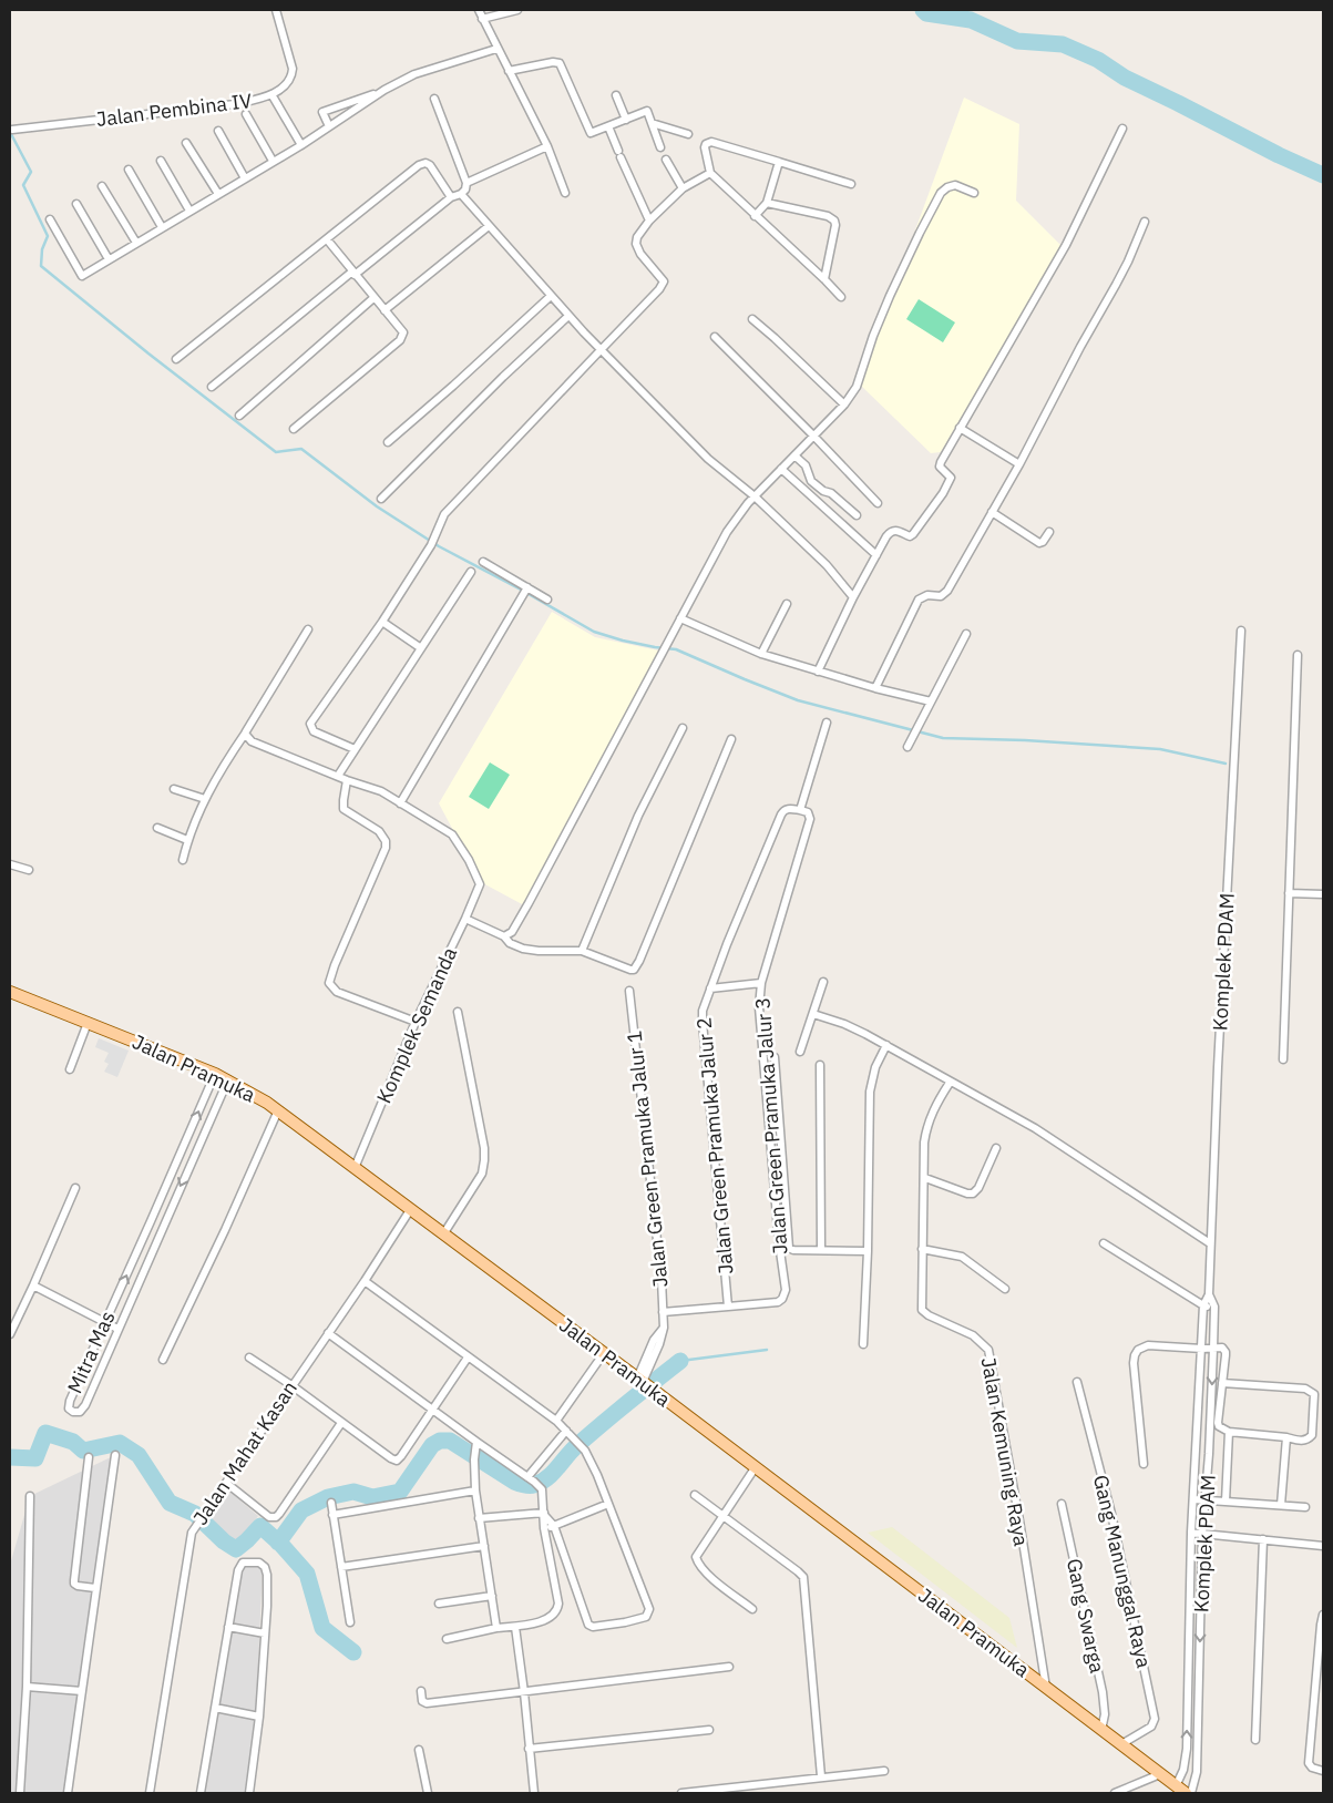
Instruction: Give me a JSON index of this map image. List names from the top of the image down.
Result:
{
  "streets": {
    "main road": ["Jalan Pramuka"],
    "street": [
      "Jalan Pembina IV",
      "Komplek PDAM",
      "Komplek Semanda",
      "Jalan Green Pramuka Jalur 3",
      "Jalan Green Pramuka Jalur 2",
      "Jalan Green Pramuka Jalur 1",
      "Mitra Mas",
      "Jalan Kemuning Raya",
      "Jalan Mahat Kasan",
      "Gang Manunggal Raya",
      "Gang Swarga"
    ]
  },
  "crossings": [
    ["Komplek PDAM", "Jalan Pramuka"],
    ["Komplek Semanda", "Jalan Pramuka"],
    ["Jalan Pramuka", "Jalan Green Pramuka Jalur 1"],
    ["Jalan Pramuka", "Mitra Mas"],
    ["Jalan Pramuka", "Jalan Kemuning Raya"],
    ["Jalan Pramuka", "Jalan Mahat Kasan"],
    ["Jalan Pramuka", "Gang Manunggal Raya"],
    ["Jalan Pramuka", "Gang Swarga"],
    ["Jalan Green Pramuka Jalur 3", "Jalan Green Pramuka Jalur 2"]
  ]
}
